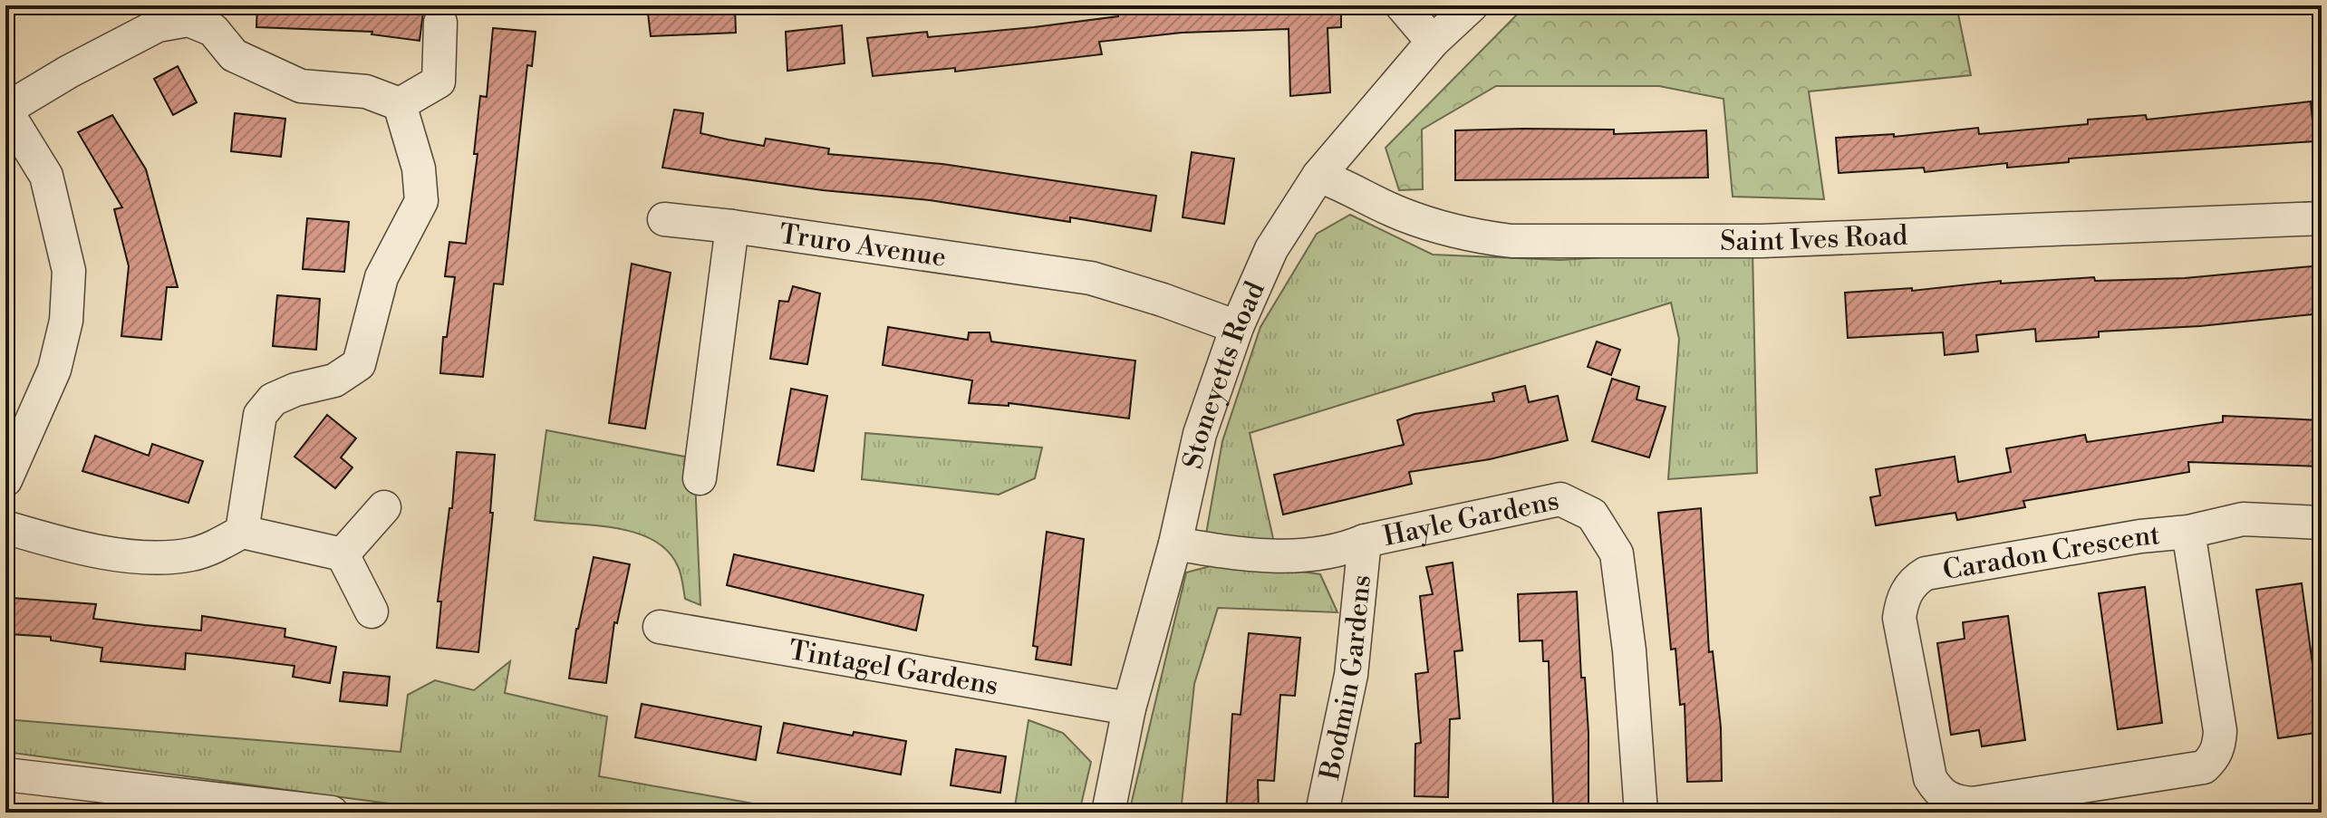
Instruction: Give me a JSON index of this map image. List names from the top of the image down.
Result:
{
  "streets": {
    "street": [
      "Saint Ives Road",
      "Truro Avenue",
      "Stoneyetts Road",
      "Hayle Gardens",
      "Caradon Crescent",
      "Tintagel Gardens",
      "Bodmin Gardens"
    ]
  },
  "crossings": [
    ["Saint Ives Road", "Stoneyetts Road"],
    ["Truro Avenue", "Stoneyetts Road"],
    ["Stoneyetts Road", "Hayle Gardens"],
    ["Stoneyetts Road", "Tintagel Gardens"],
    ["Hayle Gardens", "Bodmin Gardens"]
  ]
}
